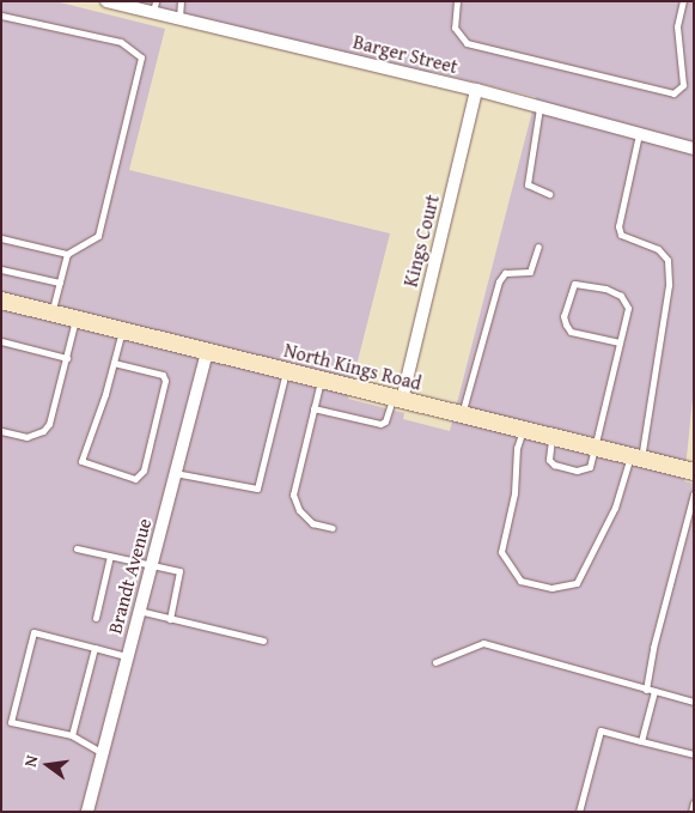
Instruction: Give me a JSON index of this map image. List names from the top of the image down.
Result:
{
  "streets": {
    "street": [
      "Barger Street",
      "Kings Court",
      "North Kings Road",
      "Brandt Avenue"
    ]
  },
  "crossings": [
    ["Barger Street", "Kings Court"],
    ["Kings Court", "North Kings Road"],
    ["North Kings Road", "Brandt Avenue"]
  ],
  "north": "left"
}
